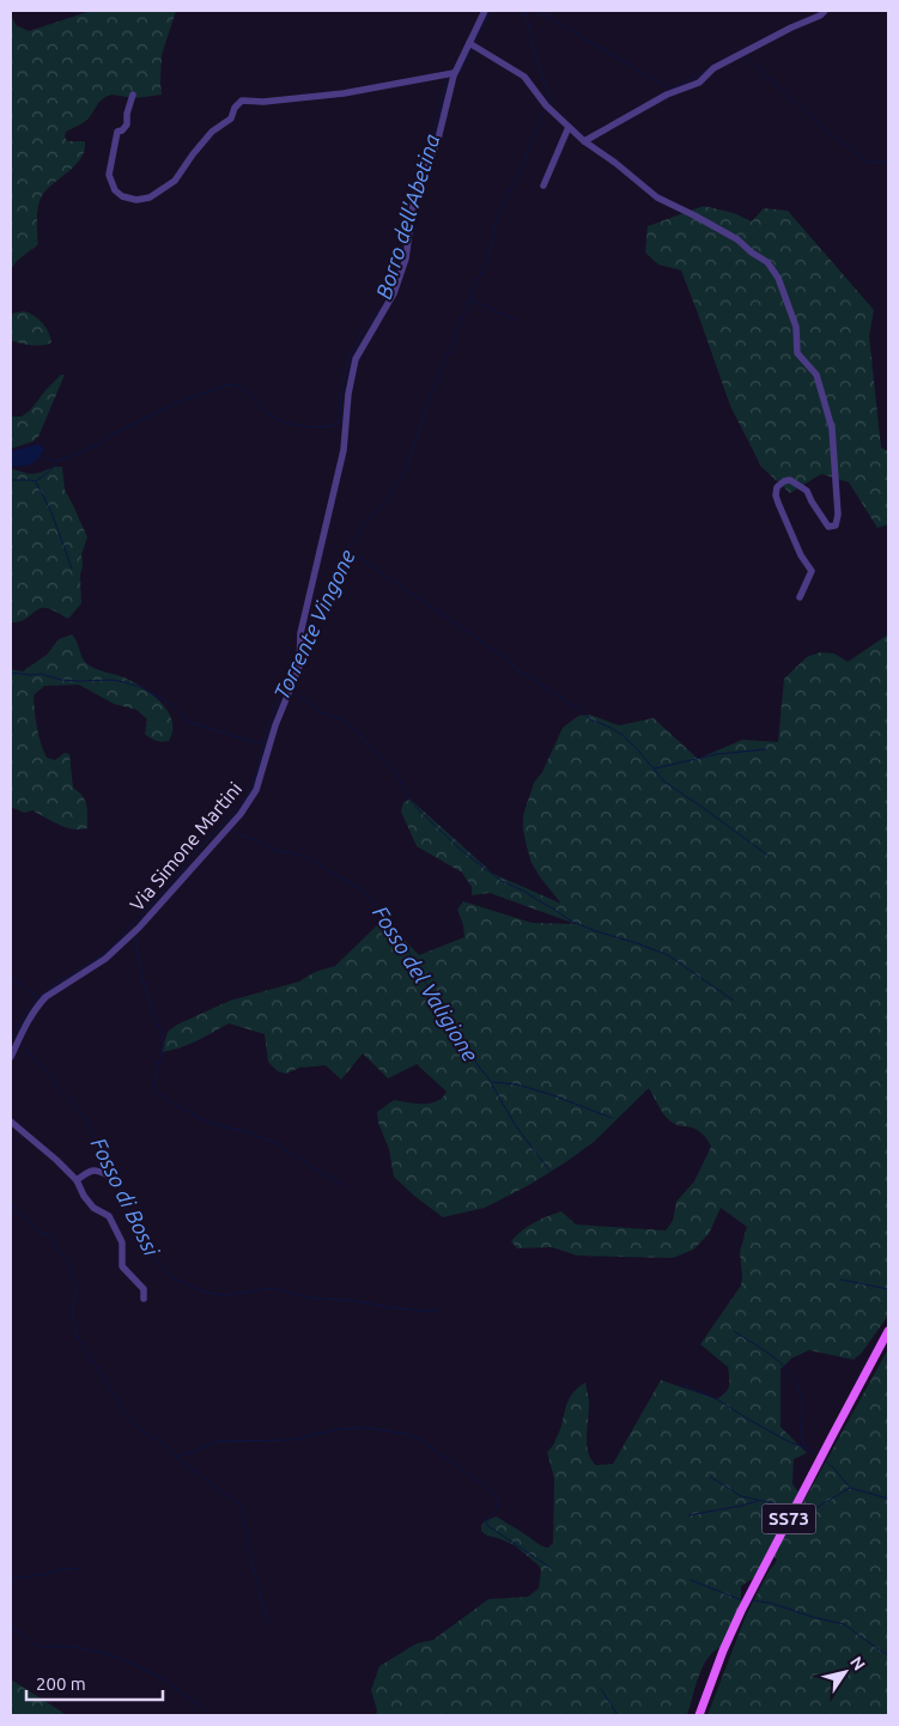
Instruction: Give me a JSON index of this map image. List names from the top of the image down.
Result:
{
  "streets": {
    "main road": ["SS73"],
    "street": ["Via Simone Martini"]
  },
  "water": [
    "Borro dell'Abetina",
    "Torrente Vingone",
    "Fosso del Valigione",
    "Fosso di Bossi"
  ],
  "scale_bar": "200 m",
  "north": "top right"
}
